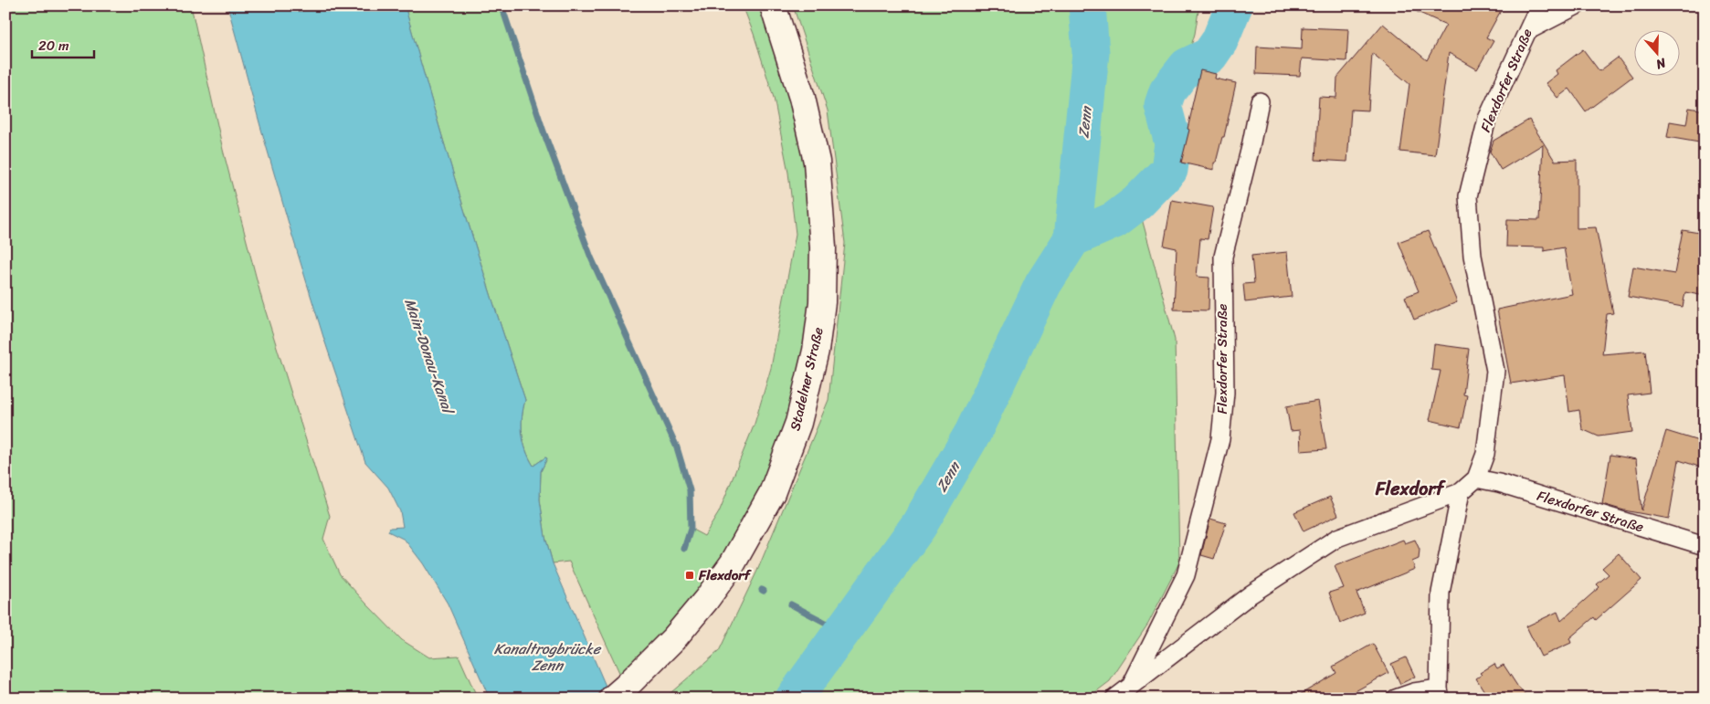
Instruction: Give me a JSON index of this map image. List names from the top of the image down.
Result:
{
  "streets": {
    "main road": ["Stadelner Straße"],
    "street": ["Flexdorfer Straße"]
  },
  "districts": ["Flexdorf"],
  "water": ["Zenn", "Main-Donau-Kanal", "Kanaltrogbrücke Zenn"],
  "places": {
    "transit": ["Flexdorf"]
  },
  "scale_bar": "20 m",
  "north": "bottom"
}
